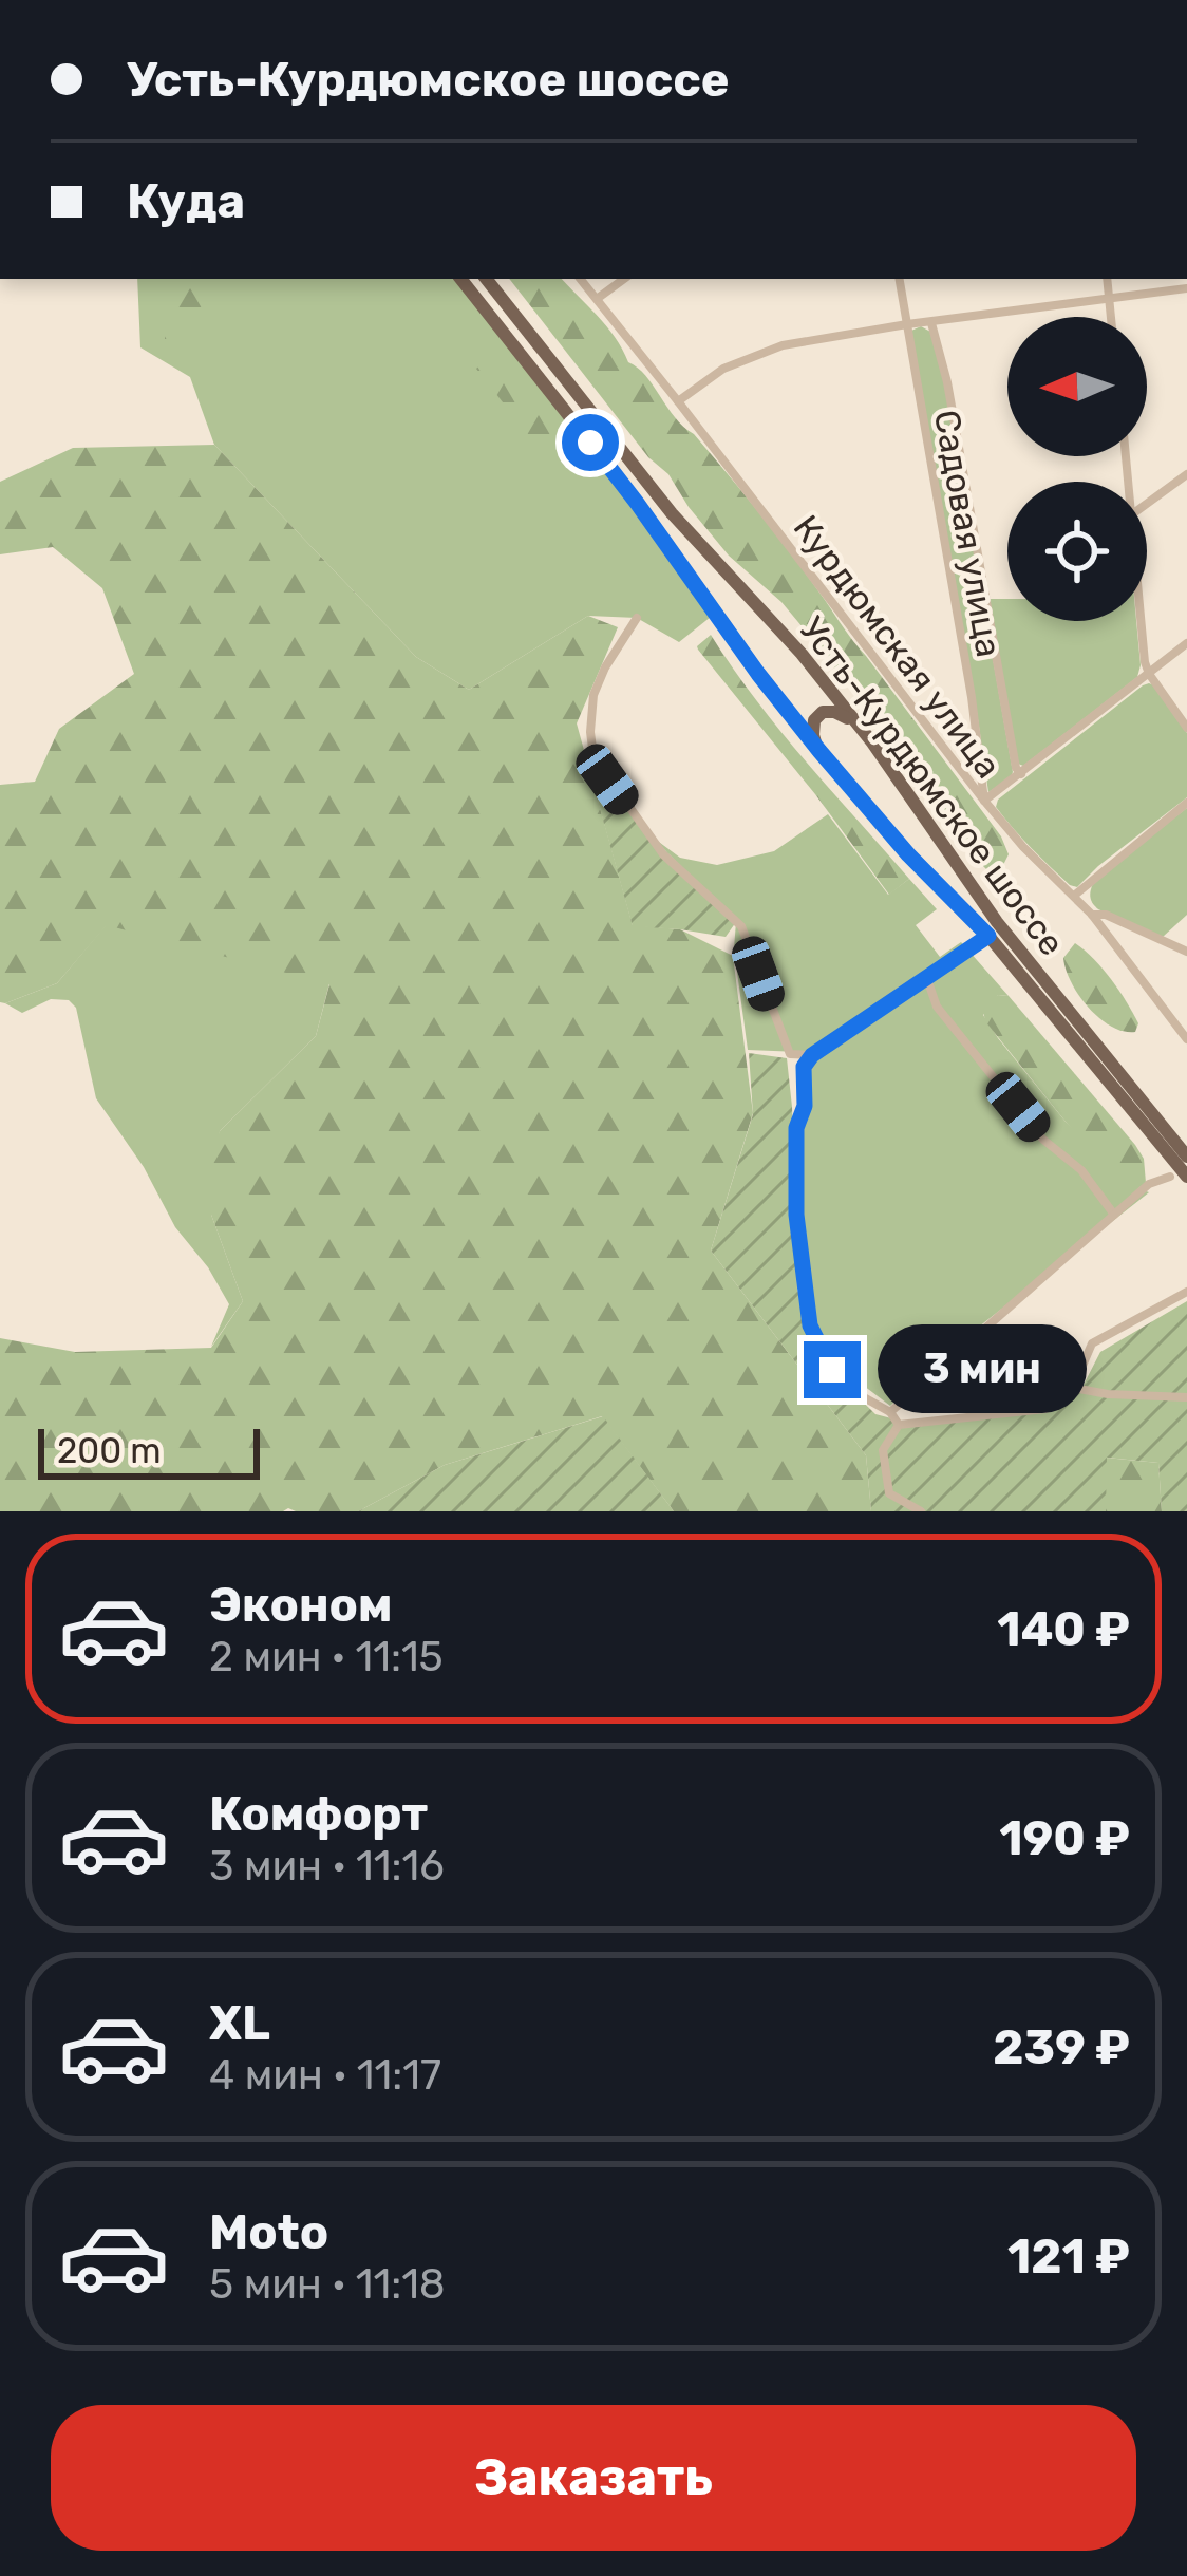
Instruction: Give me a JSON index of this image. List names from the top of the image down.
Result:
{
  "streets": {
    "main road": ["Усть-Курдюмское шоссе"],
    "street": ["Садовая улица", "Курдюмская улица"]
  },
  "crossings": [
    ["Садовая улица", "Курдюмская улица"]
  ],
  "scale_bar": "200 m",
  "north": "left",
  "page": {
    "banner": ["Усть-Курдюмское шоссе", "Куда"],
    "bubble": "3 мин",
    "scale": "200 m",
    "list": [
      {
        "name": "Эконом",
        "note": "2 мин · 11:15",
        "value": "140 ₽"
      },
      {
        "name": "Комфорт",
        "note": "3 мин · 11:16",
        "value": "190 ₽"
      },
      {
        "name": "XL",
        "note": "4 мин · 11:17",
        "value": "239 ₽"
      },
      {
        "name": "Moto",
        "note": "5 мин · 11:18",
        "value": "121 ₽"
      }
    ],
    "buttons": "Заказать"
  }
}
